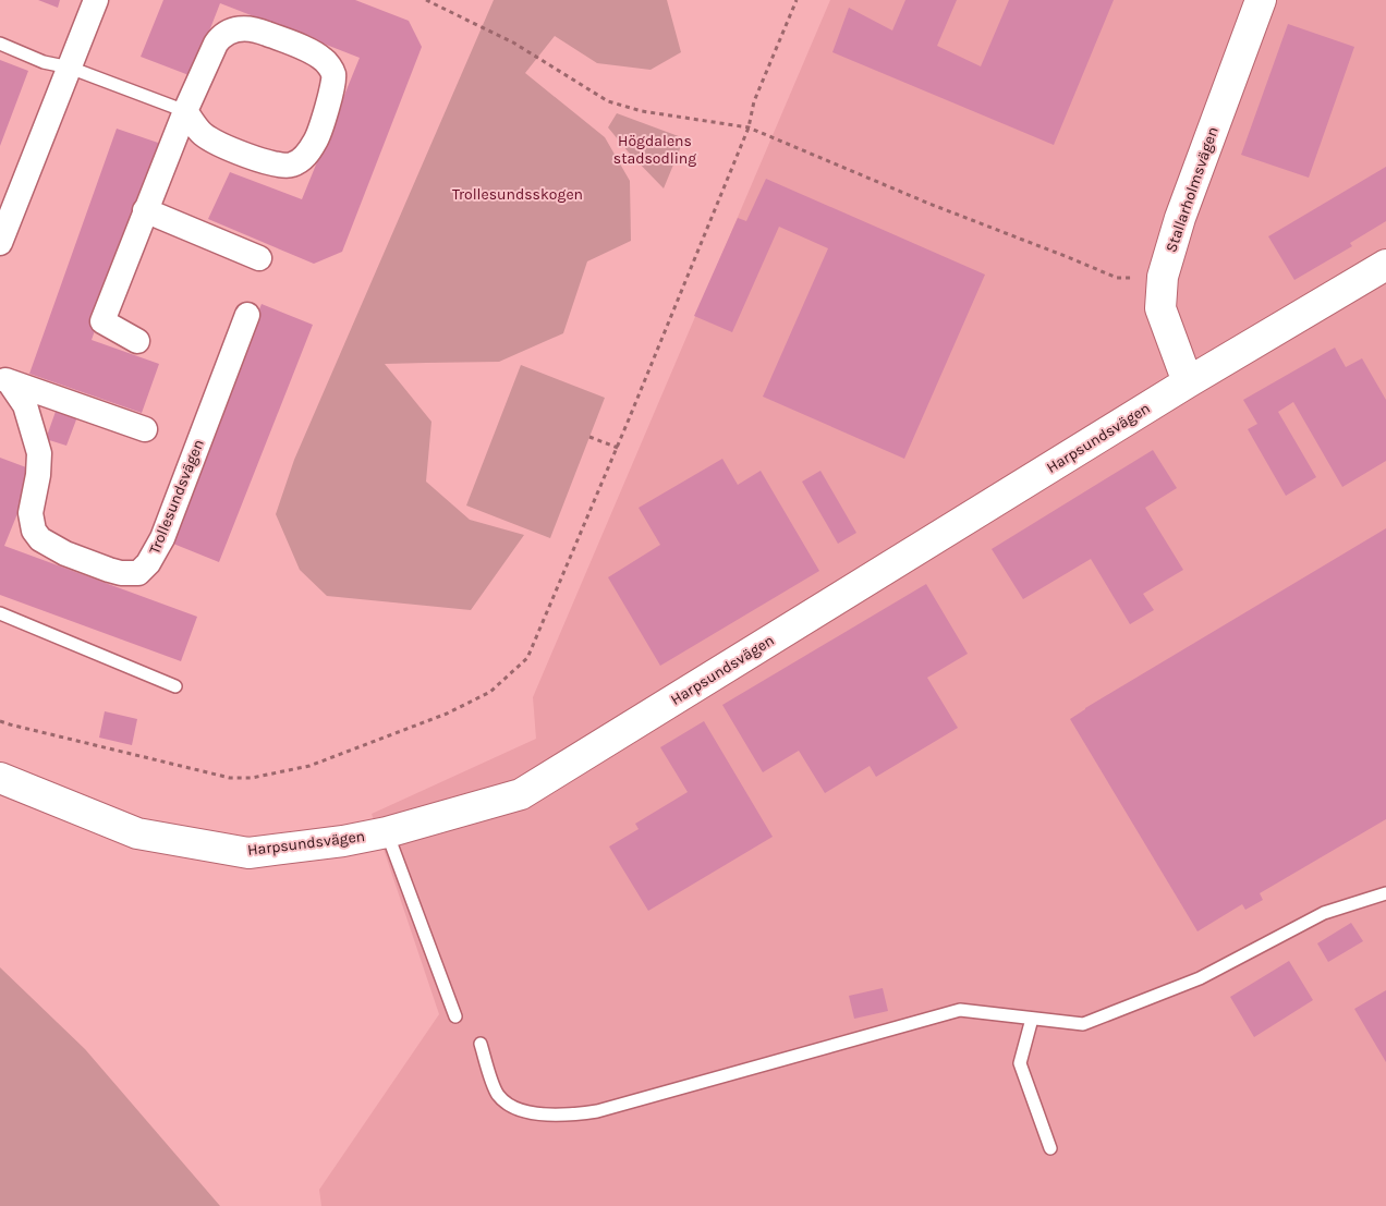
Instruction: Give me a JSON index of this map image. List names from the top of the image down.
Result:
{
  "streets": {
    "street": ["Stallarholmsvägen", "Harpsundsvägen", "Trollesundsvägen"]
  },
  "crossings": [
    ["Stallarholmsvägen", "Harpsundsvägen"]
  ],
  "parks": ["Högdalens stadsodling", "Trollesundsskogen"]
}
